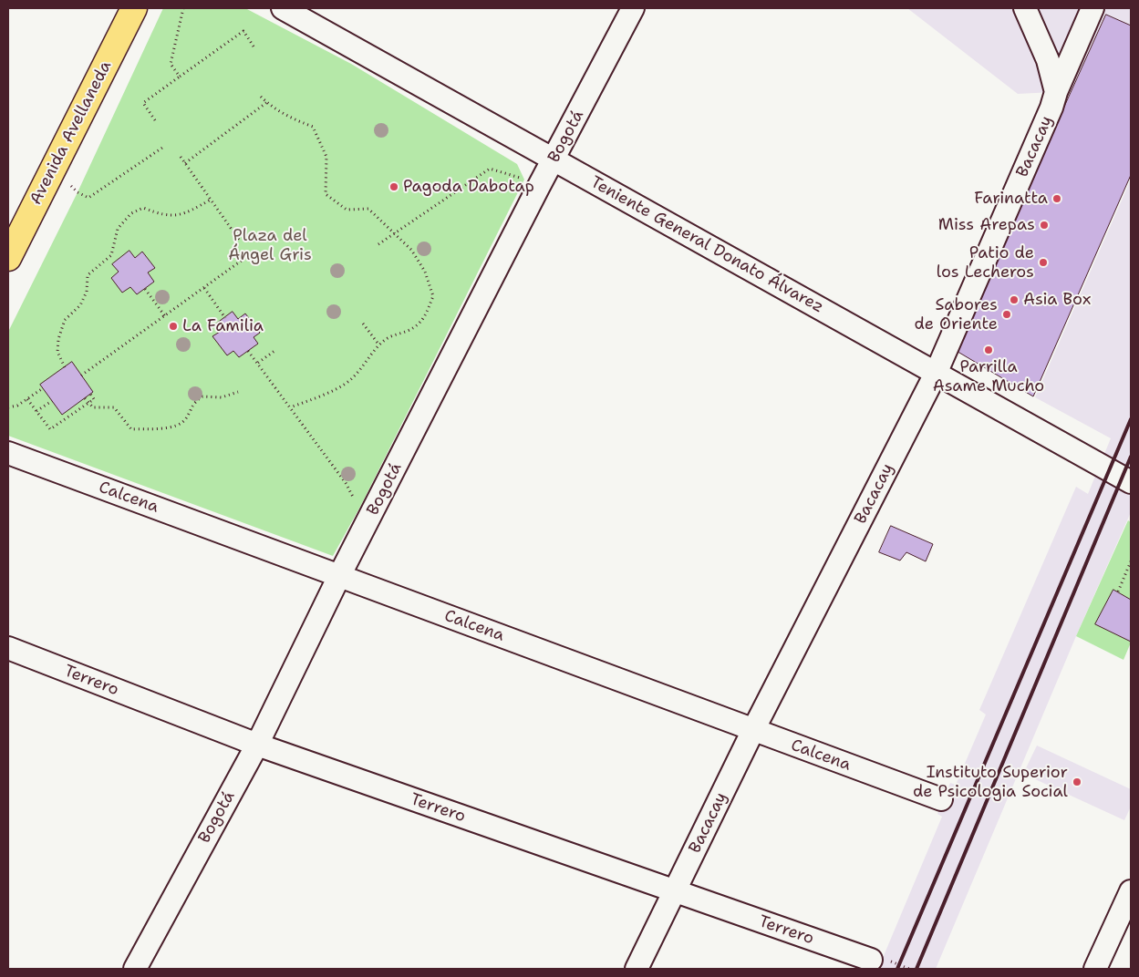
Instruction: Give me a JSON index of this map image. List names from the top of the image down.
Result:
{
  "streets": {
    "main road": ["Avenida Avellaneda"],
    "street": [
      "Bogotá",
      "Bacacay",
      "Teniente General Donato Álvarez",
      "Calcena",
      "Terrero"
    ]
  },
  "crossings": [
    ["Bogotá", "Teniente General Donato Álvarez"],
    ["Bogotá", "Calcena"],
    ["Bogotá", "Terrero"],
    ["Bacacay", "Teniente General Donato Álvarez"],
    ["Bacacay", "Calcena"],
    ["Bacacay", "Terrero"]
  ],
  "parks": ["Plaza del Ángel Gris"],
  "places": [
    "Pagoda Dabotap",
    "Farinatta",
    "Miss Arepas",
    "Patio de los Lecheros",
    "Asia Box",
    "Sabores de Oriente",
    "La Familia",
    "Parrilla Asame Mucho",
    "Instituto Superior de Psicologia Social"
  ]
}
